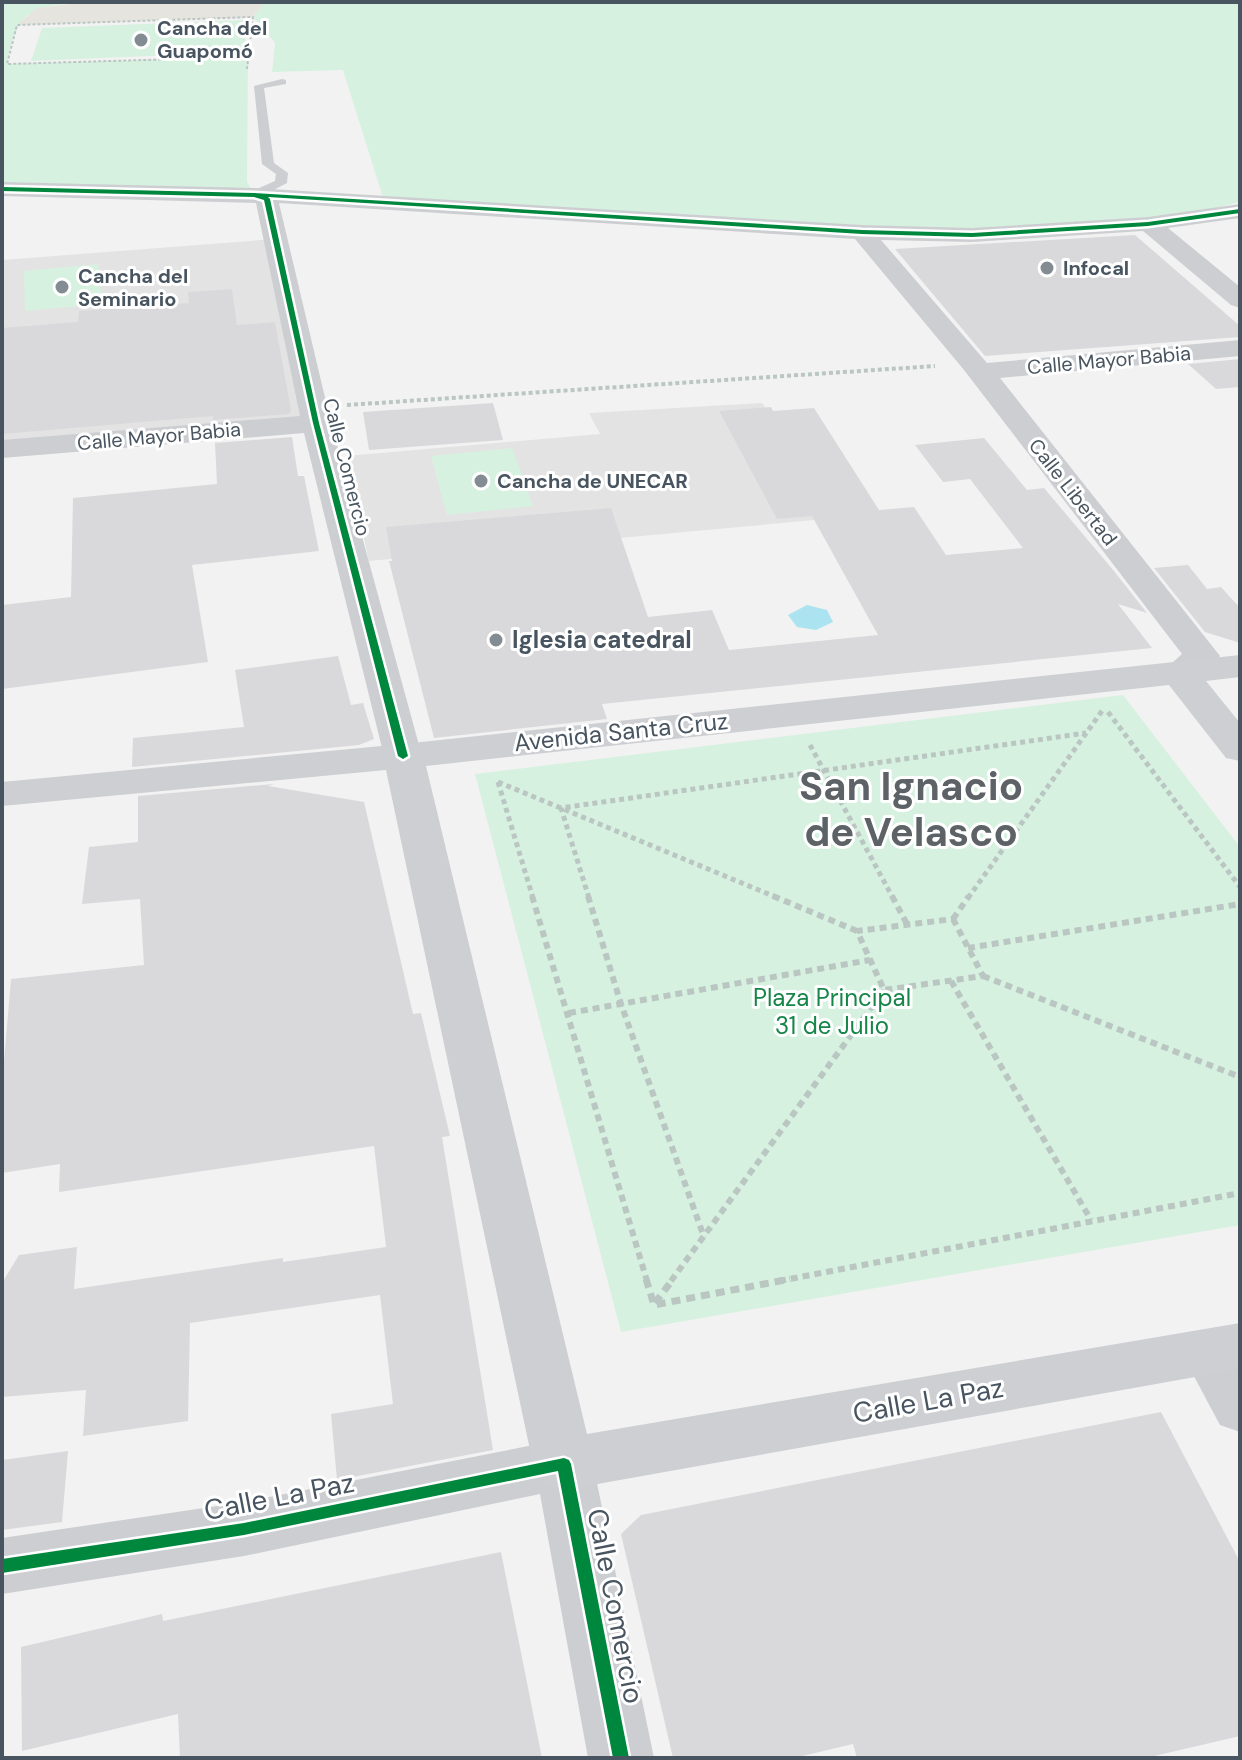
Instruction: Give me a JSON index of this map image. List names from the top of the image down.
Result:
{
  "streets": {
    "main road": ["Calle Comercio", "Avenida Santa Cruz", "Calle La Paz"],
    "street": ["Calle Mayor Babia", "Calle Libertad"]
  },
  "crossings": [
    ["Calle Mayor Babia", "Calle Comercio"],
    ["Calle Mayor Babia", "Calle Libertad"],
    ["Calle Comercio", "Avenida Santa Cruz"],
    ["Calle Comercio", "Calle La Paz"],
    ["Calle Libertad", "Avenida Santa Cruz"]
  ],
  "districts": ["San Ignacio de Velasco"],
  "parks": ["Plaza Principal 31 de Julio"],
  "places": [
    "Cancha del Guapomó",
    "Infocal",
    "Cancha del Seminario",
    "Cancha de UNECAR",
    "Iglesia catedral"
  ]
}
